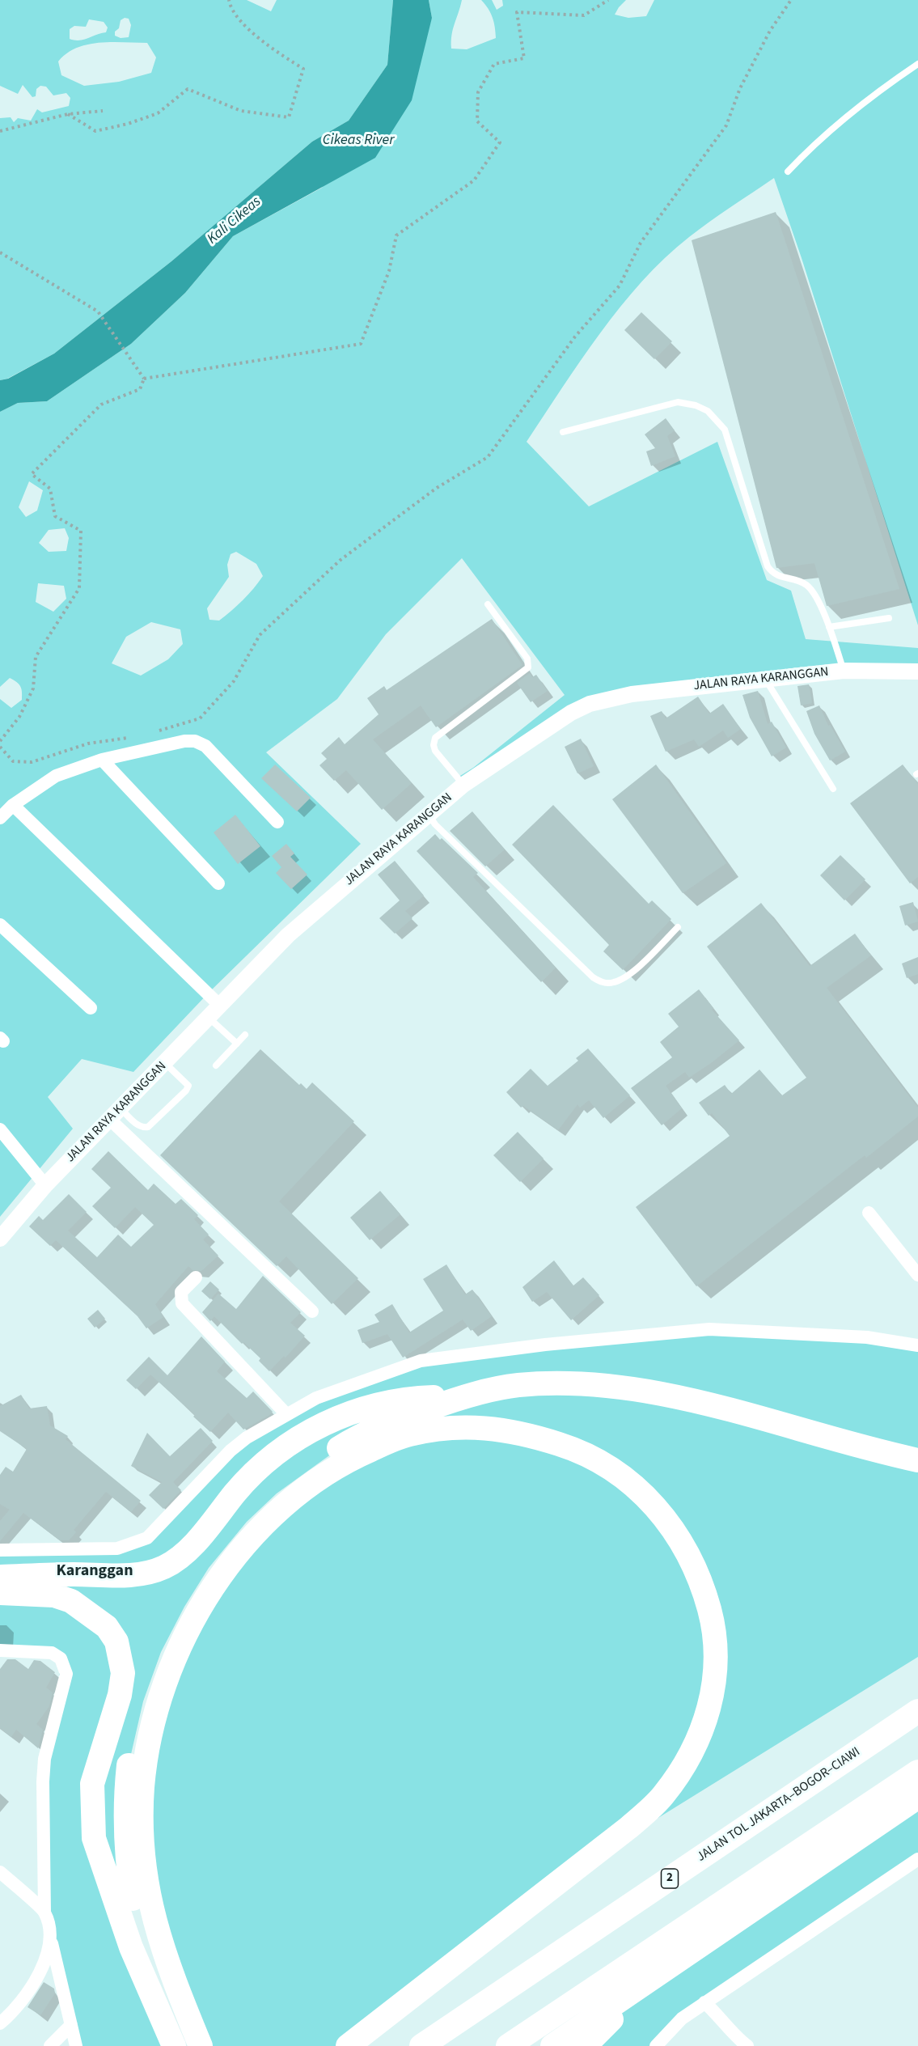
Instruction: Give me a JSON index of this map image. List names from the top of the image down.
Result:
{
  "streets": {
    "highway": ["JALAN TOL JAKARTA–BOGOR–CIAWI", "2"],
    "street": ["JALAN RAYA KARANGGAN"]
  },
  "districts": ["Karanggan"],
  "water": ["Cikeas River", "Kali Cikeas"]
}
